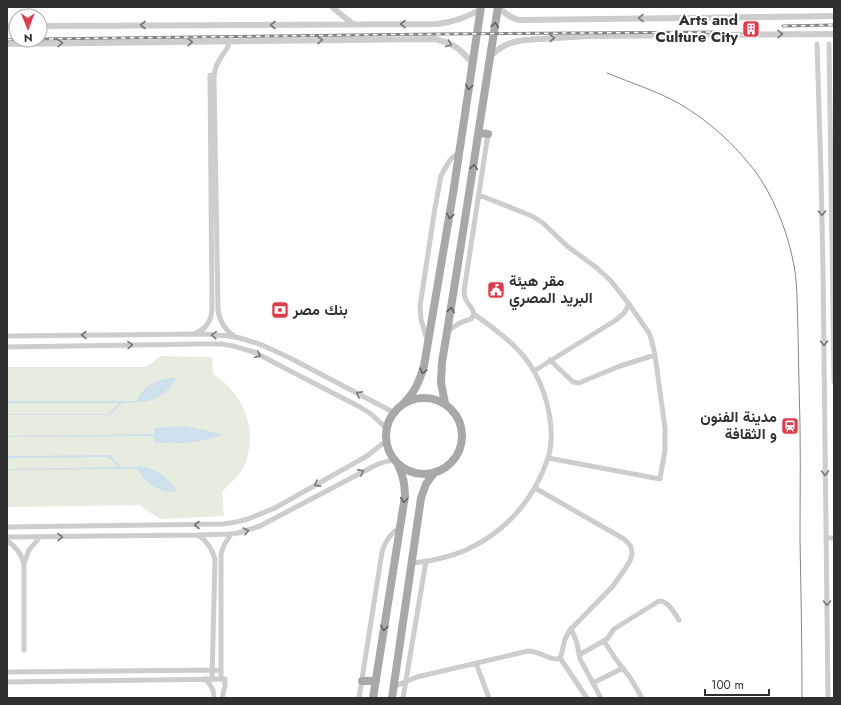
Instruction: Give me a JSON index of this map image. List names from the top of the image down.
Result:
{
  "places": {
    "building": ["Arts and Culture City"],
    "public building": ["مقر هيئة البريد المصري"],
    "bank": ["بنك مصر"],
    "station": ["مدينة الفنون و الثقافة"]
  },
  "scale_bar": "100 m",
  "north": "bottom"
}
